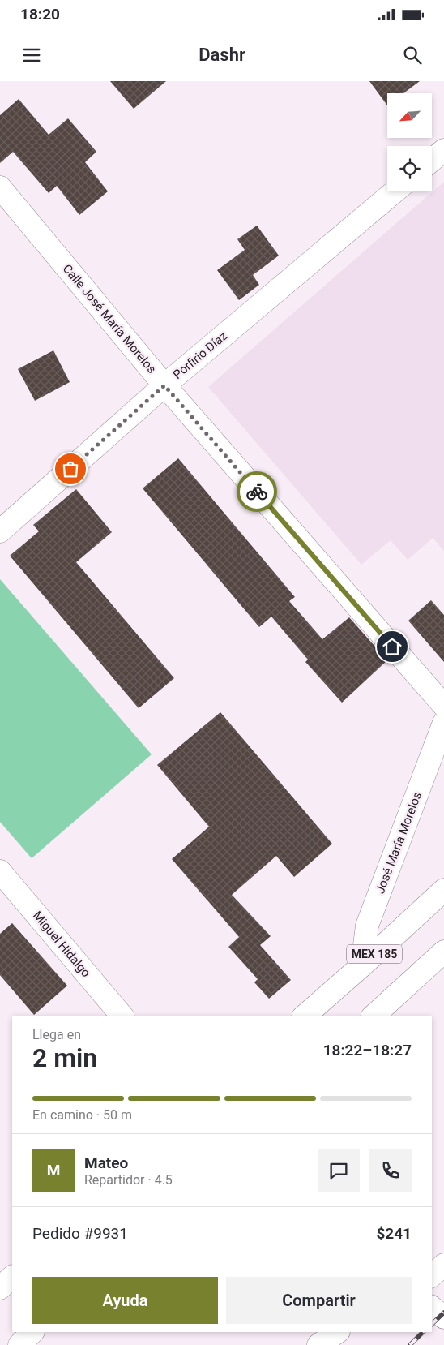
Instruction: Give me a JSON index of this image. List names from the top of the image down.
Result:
{
  "streets": {
    "street": [
      "Calle José María Morelos",
      "Porfirio Díaz",
      "José María Morelos",
      "Miguel Hidalgo",
      "MEX 185"
    ]
  },
  "crossings": [
    ["Calle José María Morelos", "Porfirio Díaz"],
    ["José María Morelos", "MEX 185"]
  ],
  "north": "bottom left",
  "page": {
    "status": "18:20",
    "header": "Dashr",
    "heading": ["2 min", "Llega en", "18:22–18:27"],
    "panel": [
      "Mateo",
      "Repartidor · 4.5",
      "Pedido #9931",
      "$241"
    ],
    "bar": "En camino · 50 m",
    "round": "M",
    "buttons": ["Ayuda", "Compartir"]
  }
}
